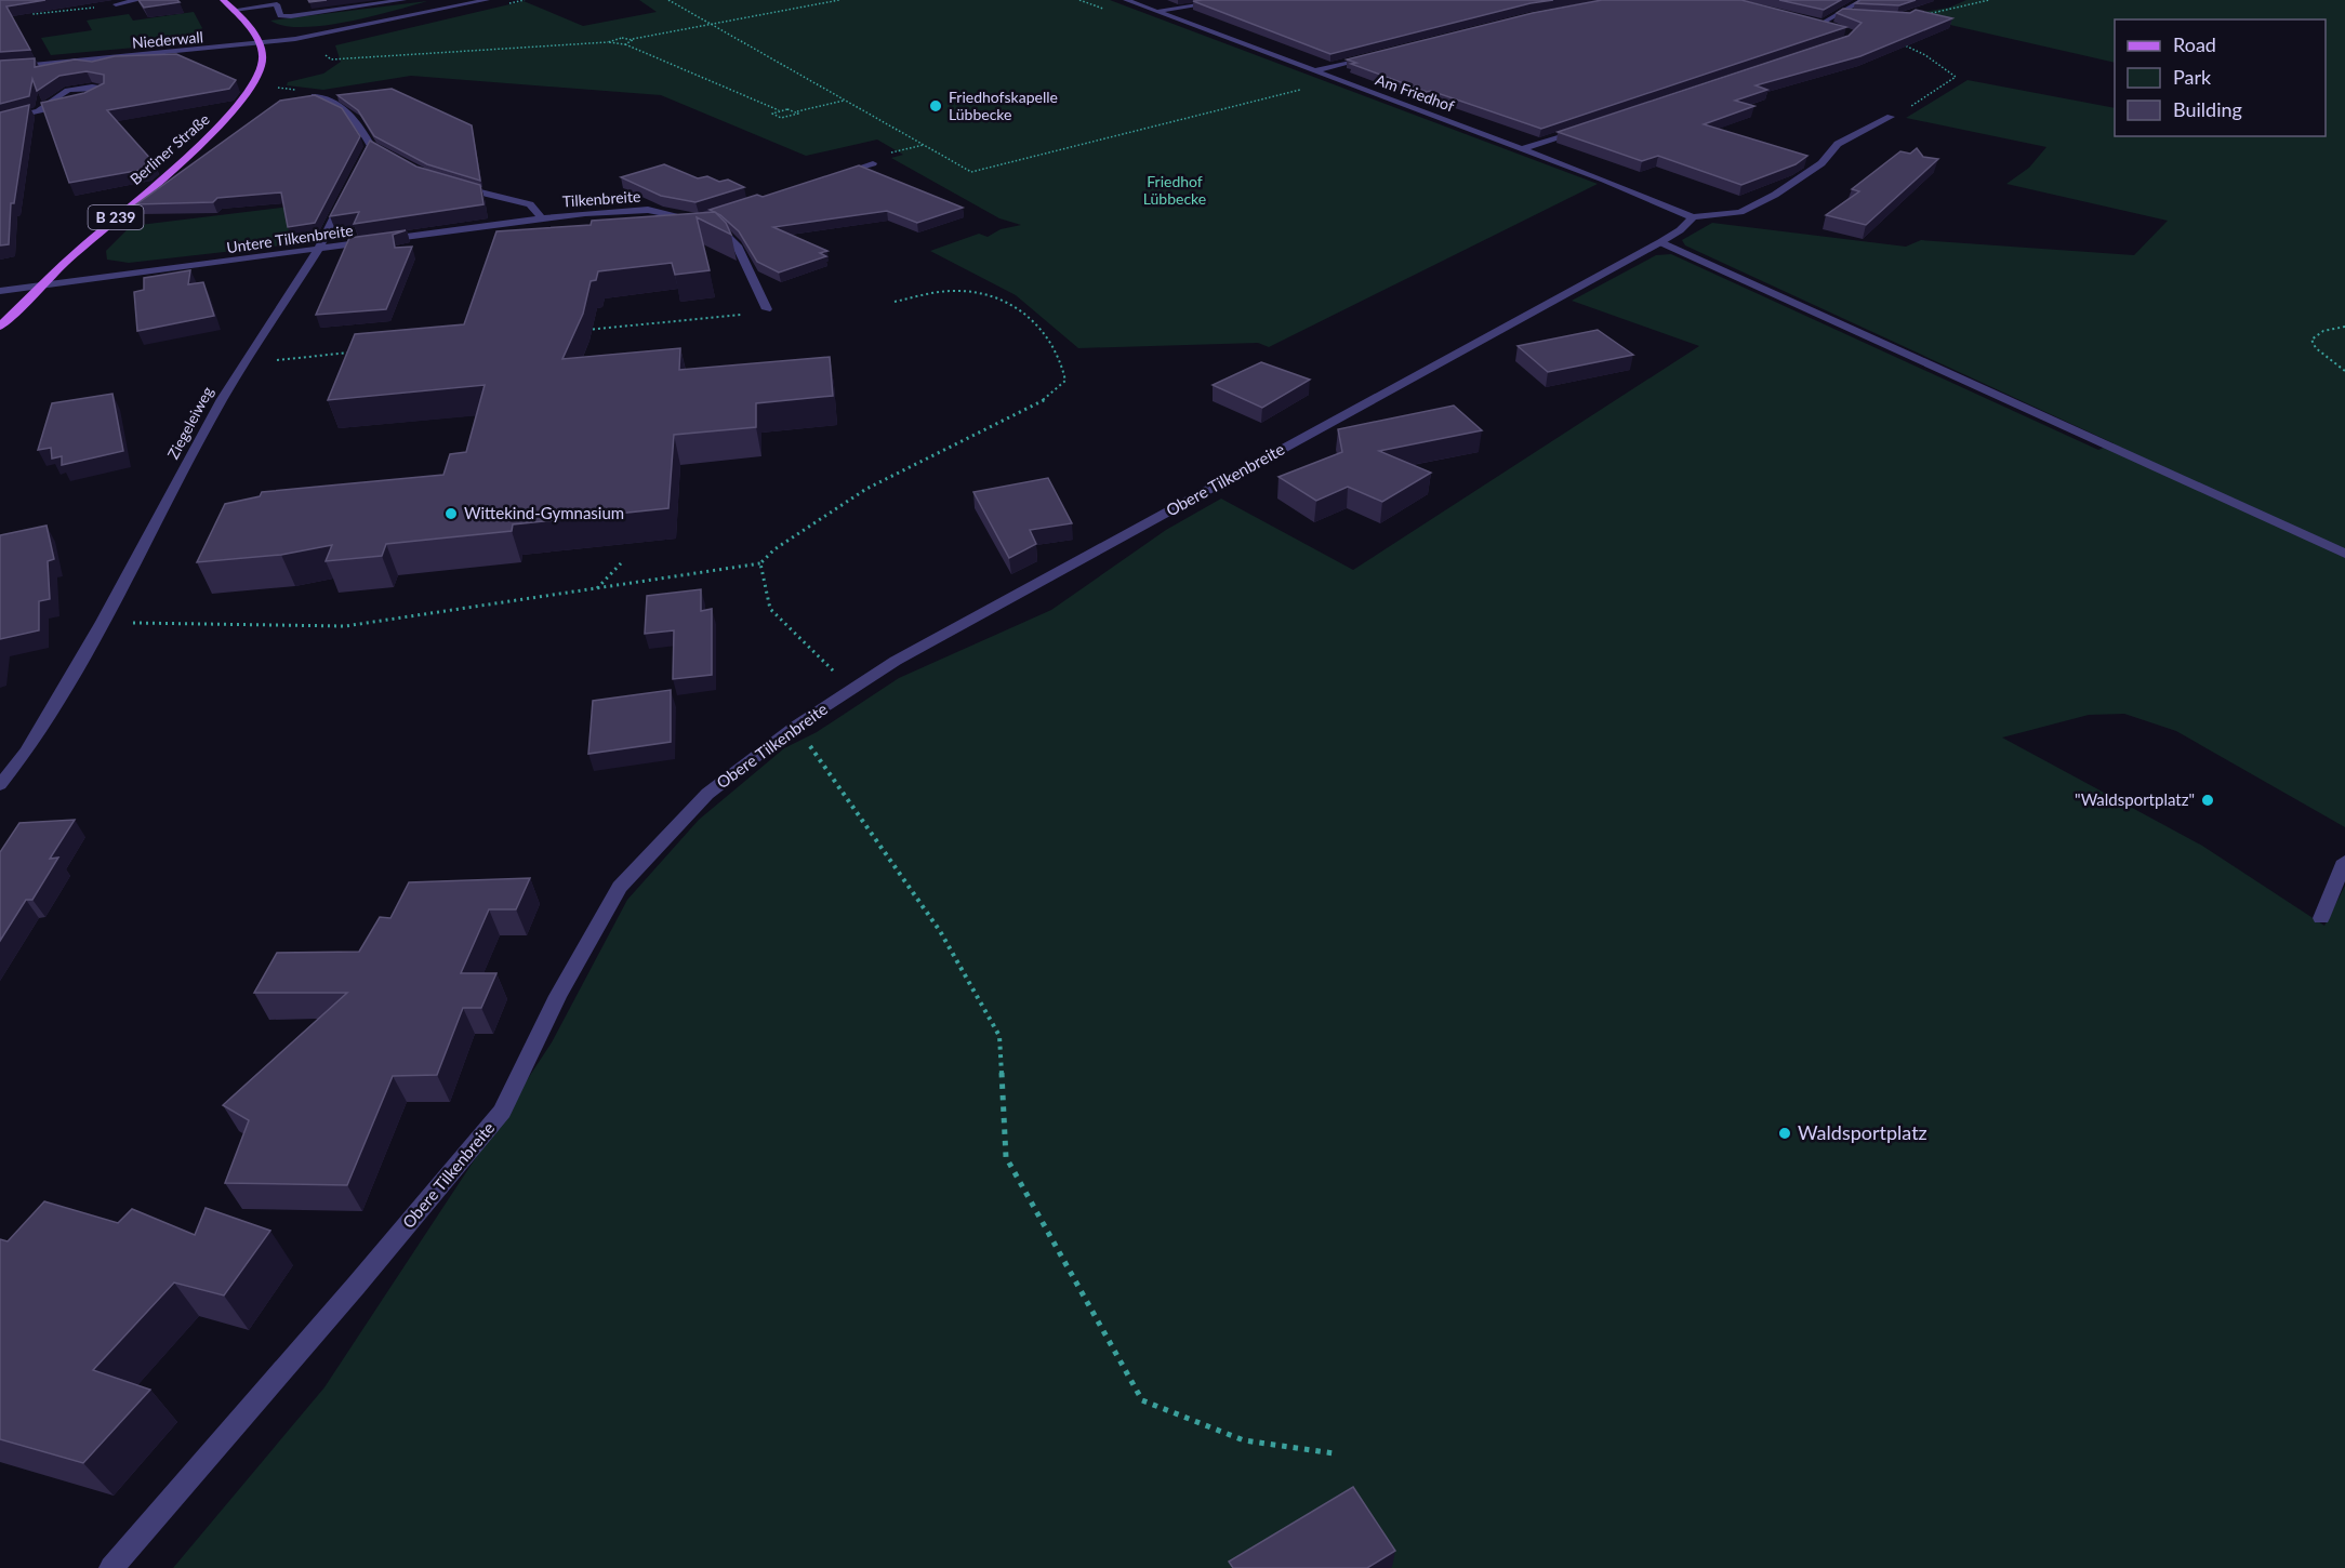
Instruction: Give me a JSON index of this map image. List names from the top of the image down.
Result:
{
  "streets": {
    "main road": ["Berliner Straße", "B 239"],
    "street": [
      "Niederwall",
      "Am Friedhof",
      "Tilkenbreite",
      "Untere Tilkenbreite",
      "Ziegeleiweg",
      "Obere Tilkenbreite"
    ]
  },
  "crossings": [
    ["Niederwall", "Berliner Straße"],
    ["Am Friedhof", "Obere Tilkenbreite"],
    ["Berliner Straße", "Untere Tilkenbreite"],
    ["Tilkenbreite", "Untere Tilkenbreite"],
    ["Untere Tilkenbreite", "Ziegeleiweg"]
  ],
  "parks": ["Friedhof Lübbecke"],
  "places": [
    "Friedhofskapelle Lübbecke",
    "Wittekind-Gymnasium",
    "\"Waldsportplatz\"",
    "Waldsportplatz"
  ],
  "legend": ["Road", "Park", "Building"]
}
